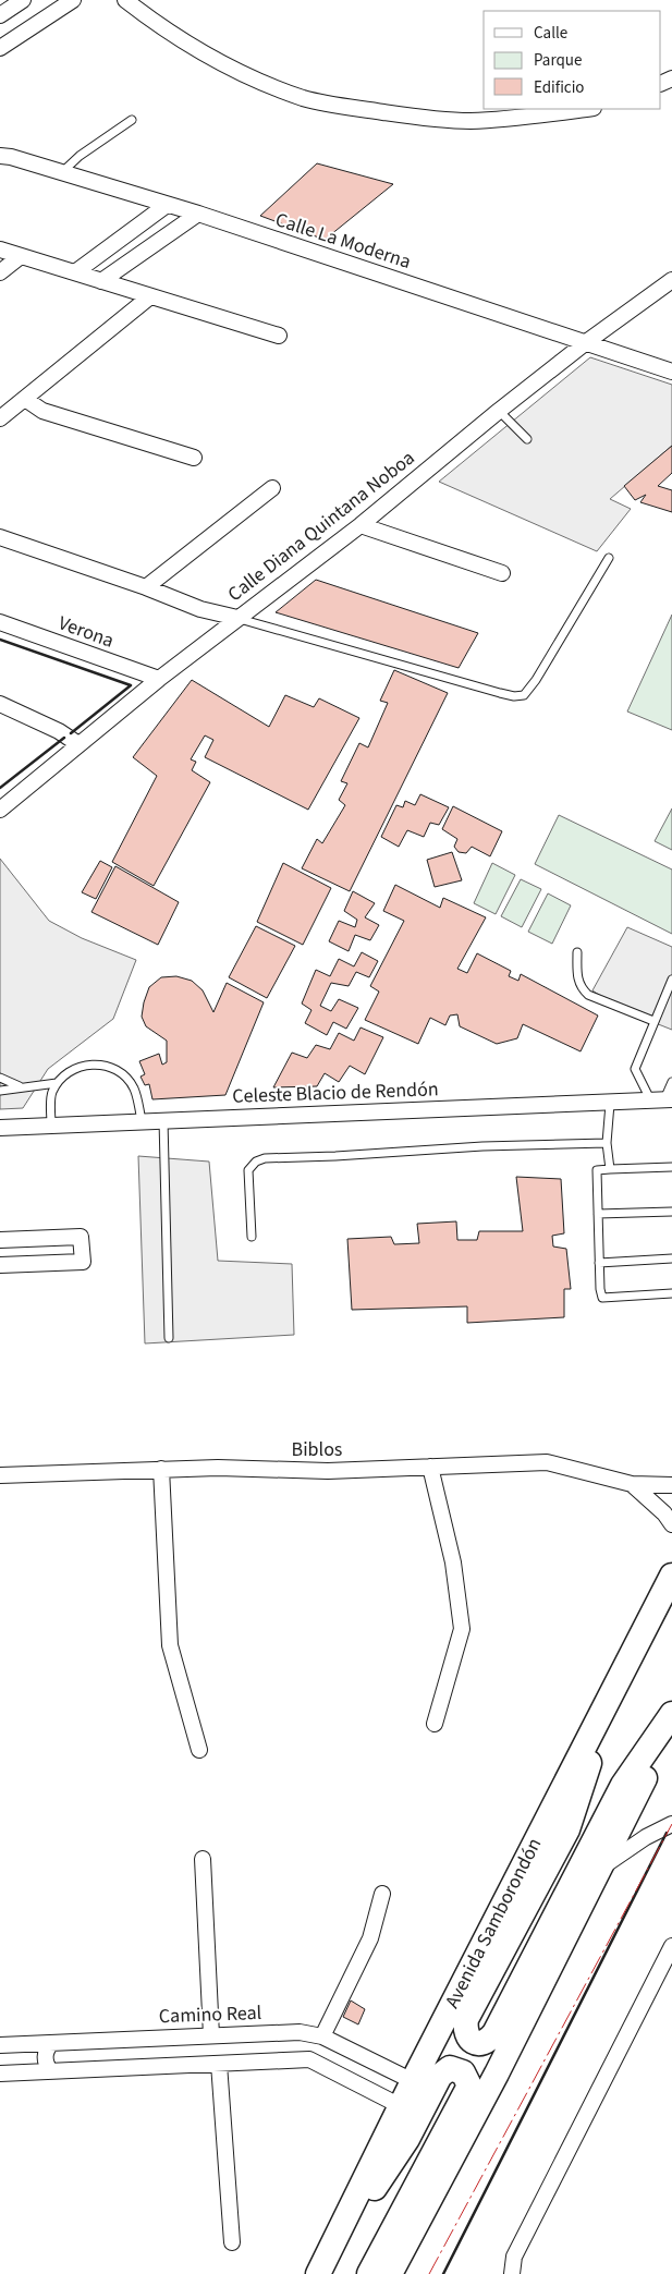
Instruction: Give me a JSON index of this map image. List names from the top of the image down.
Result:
{
  "streets": {
    "highway": ["Avenida Samborondón"],
    "street": [
      "Calle La Moderna",
      "Calle Diana Quintana Noboa",
      "Verona",
      "Celeste Blacio de Rendón",
      "Biblos",
      "Camino Real"
    ]
  },
  "crossings": [
    ["Calle La Moderna", "Calle Diana Quintana Noboa"],
    ["Calle Diana Quintana Noboa", "Verona"],
    ["Avenida Samborondón", "Camino Real"]
  ],
  "legend": ["Calle", "Parque", "Edificio"]
}
